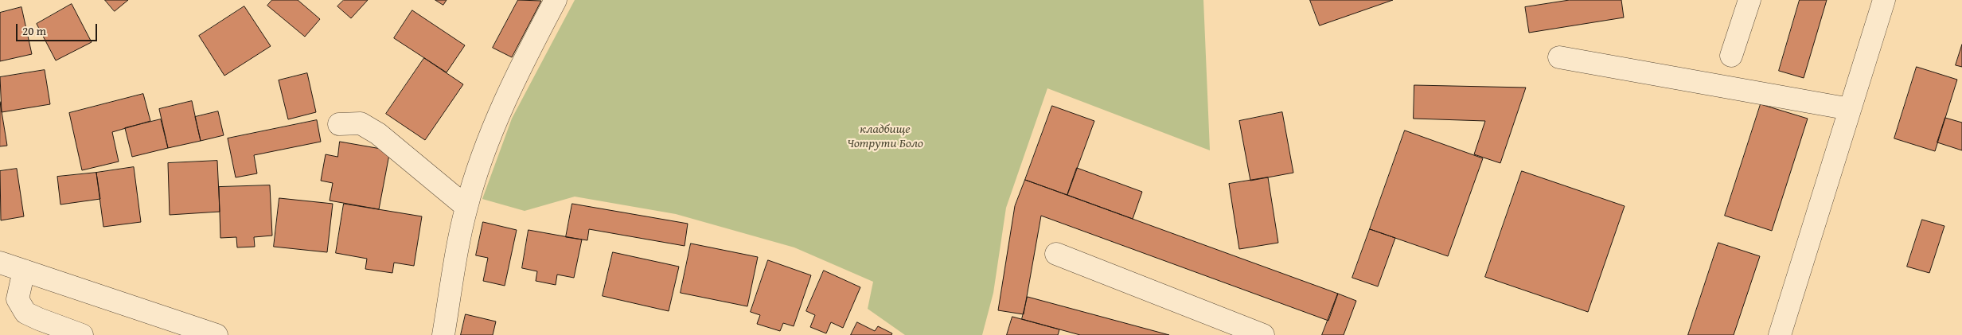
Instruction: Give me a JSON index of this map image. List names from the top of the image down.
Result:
{
  "parks": ["кладбище Чотрути Боло"],
  "scale_bar": "20 m"
}
